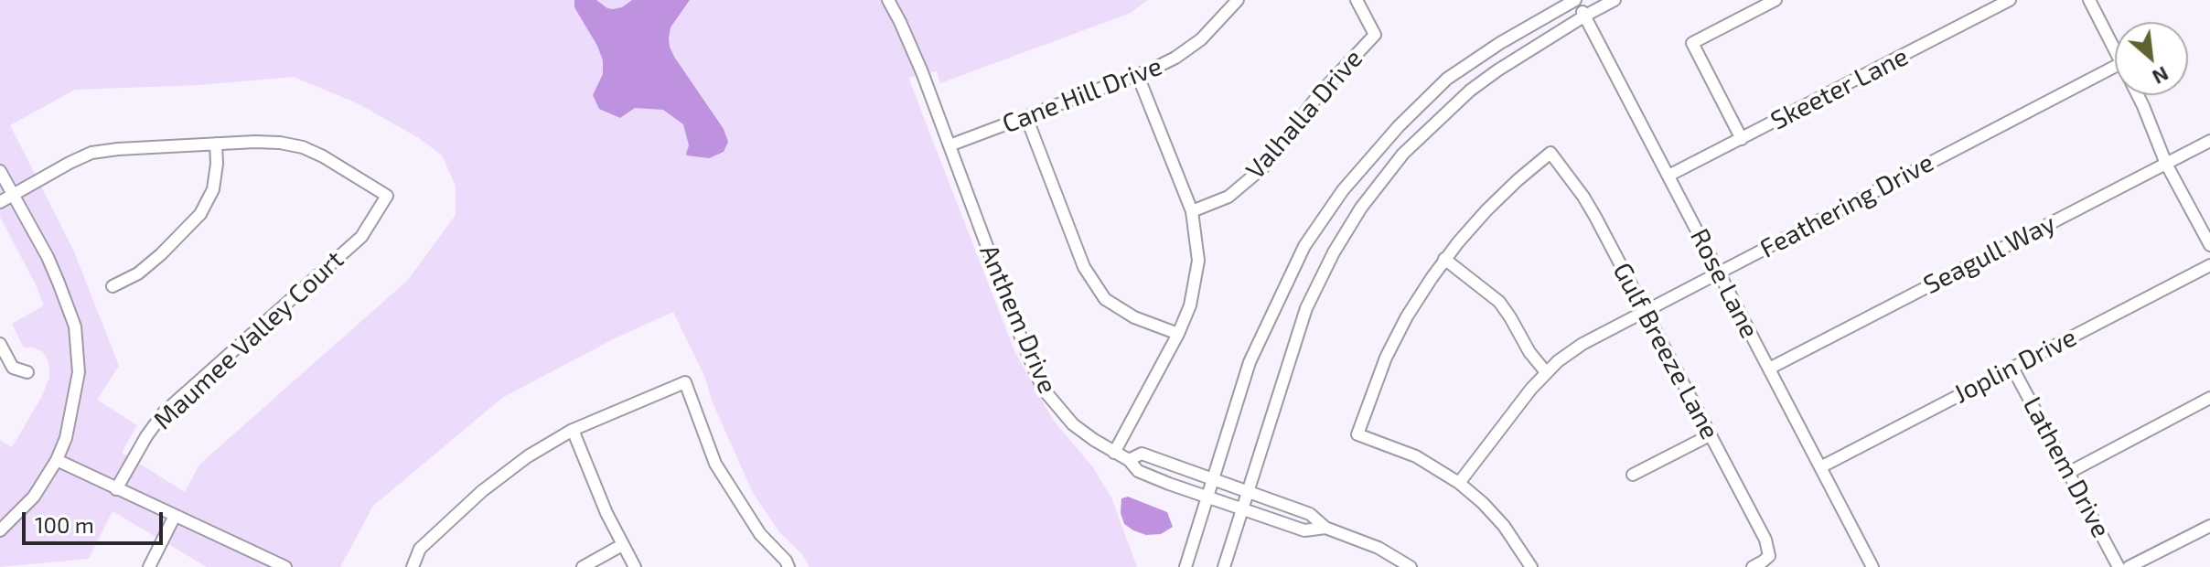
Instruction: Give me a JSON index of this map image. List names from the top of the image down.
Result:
{
  "streets": {
    "street": [
      "Skeeter Lane",
      "Cane Hill Drive",
      "Valhalla Drive",
      "Feathering Drive",
      "Seagull Way",
      "Rose Lane",
      "Anthem Drive",
      "Maumee Valley Court",
      "Gulf Breeze Lane",
      "Joplin Drive",
      "Lathem Drive"
    ]
  },
  "crossings": [
    ["Skeeter Lane", "Rose Lane"],
    ["Cane Hill Drive", "Anthem Drive"],
    ["Feathering Drive", "Rose Lane"],
    ["Feathering Drive", "Gulf Breeze Lane"],
    ["Seagull Way", "Rose Lane"],
    ["Rose Lane", "Joplin Drive"],
    ["Joplin Drive", "Lathem Drive"]
  ],
  "scale_bar": "100 m",
  "north": "bottom right"
}
